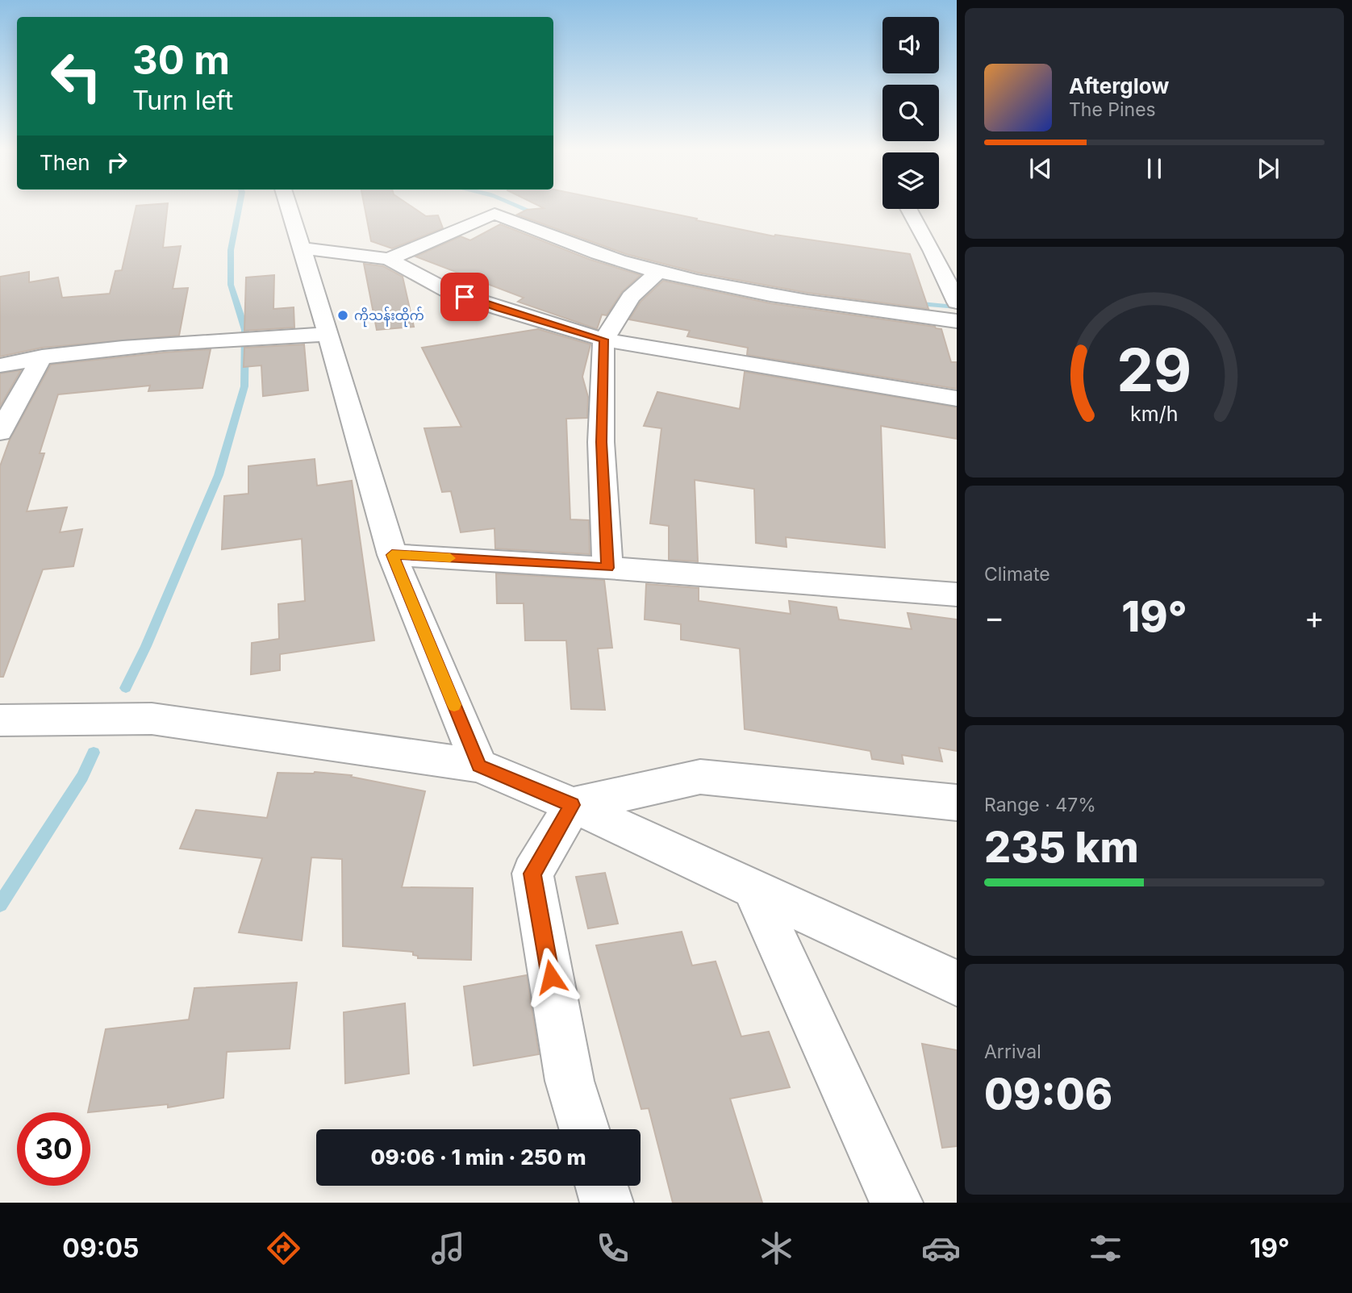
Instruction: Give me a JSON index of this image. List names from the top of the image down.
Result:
{
  "places": ["ကိုသန်းထိုက်"],
  "page": {
    "turn": ["30 m", "Turn left"],
    "song": ["Afterglow", "The Pines"],
    "then": "Then",
    "tile": [
      "Climate",
      ["Range · 47%", "235 km"],
      ["Arrival", "09:06"]
    ],
    "heat": ["−", "19°", "+"],
    "limit": "30",
    "trip": "09:06 · 1 min · 250 m",
    "tabs": ["09:05", "19°"],
    "gauge": ["29", "km/h"]
  }
}
